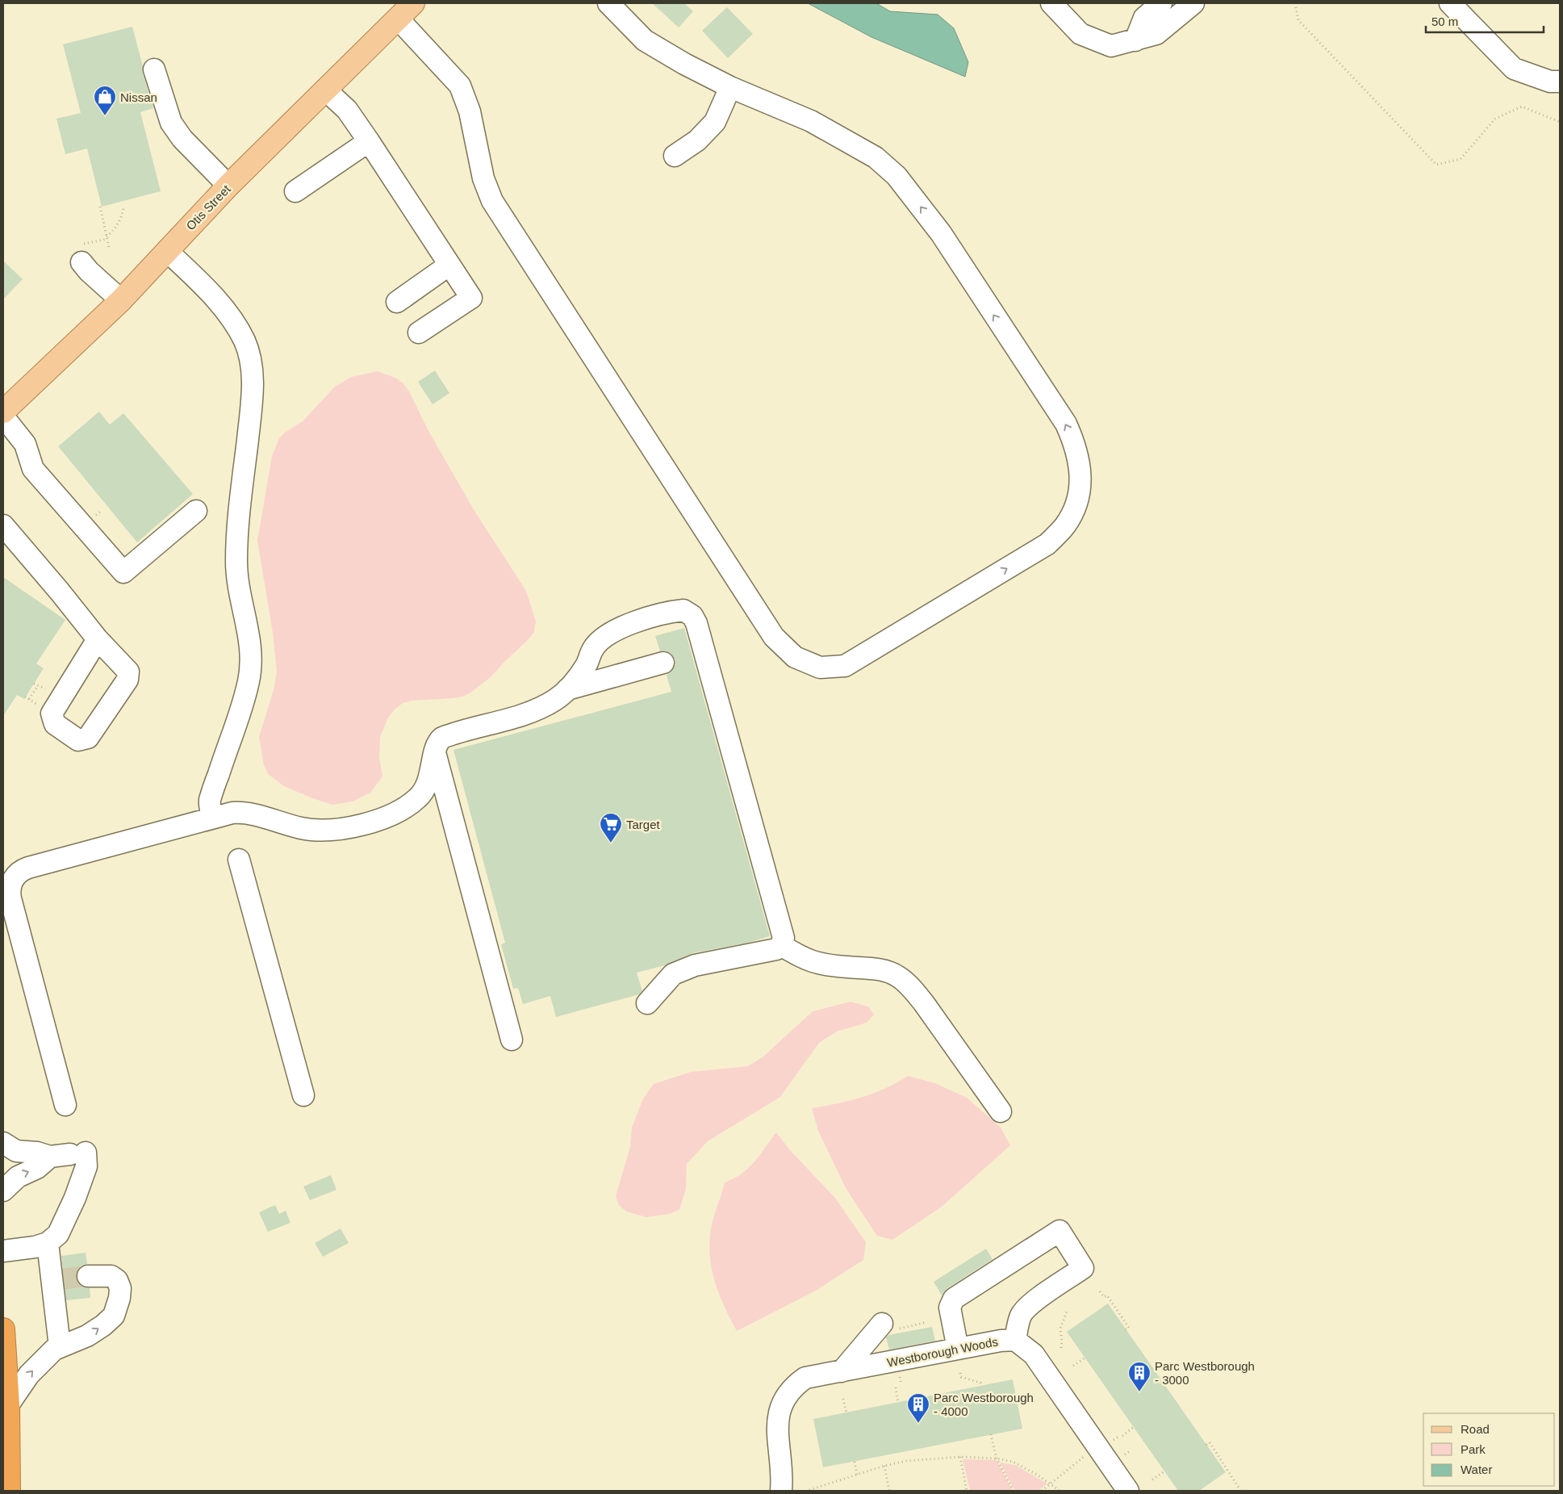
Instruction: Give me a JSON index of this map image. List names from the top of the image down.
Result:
{
  "streets": {
    "main road": ["Otis Street"],
    "street": ["Westborough Woods"]
  },
  "places": {
    "shop": ["Nissan"],
    "supermarket": ["Target"],
    "building": ["Parc Westborough - 3000", "Parc Westborough - 4000"]
  },
  "legend": ["Road", "Park", "Water"],
  "scale_bar": "50 m"
}
